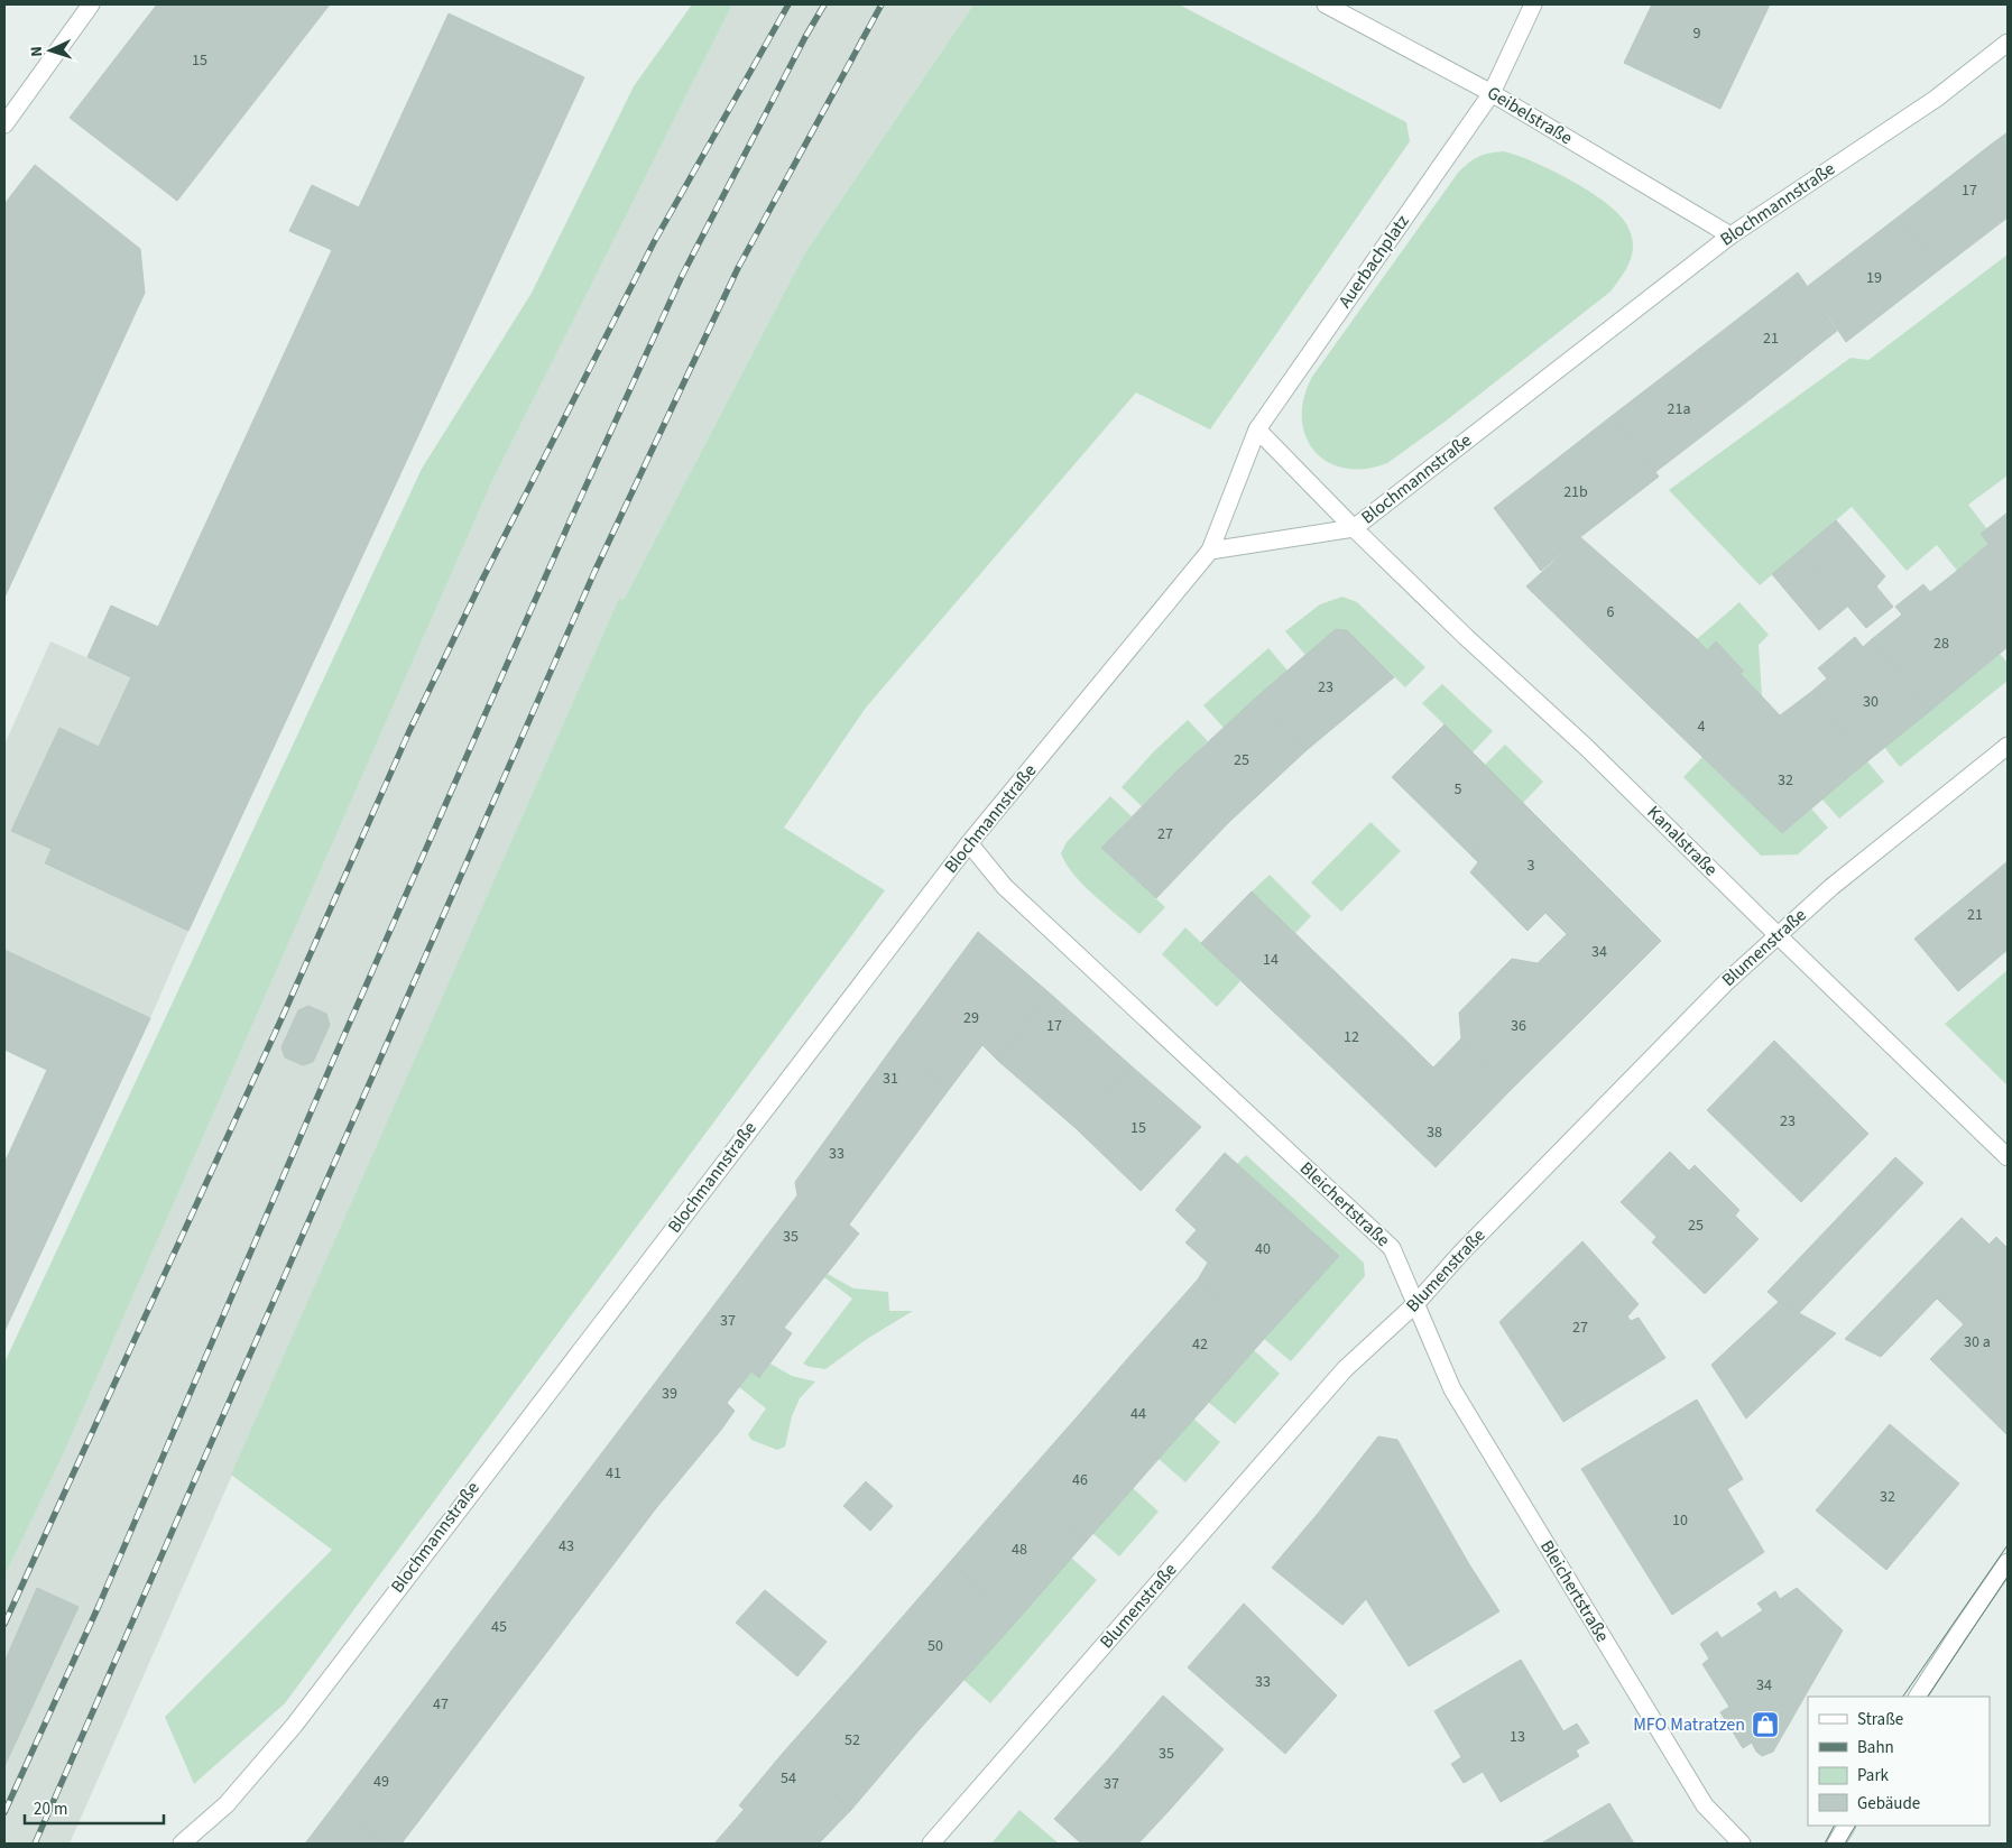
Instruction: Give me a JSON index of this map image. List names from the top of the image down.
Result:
{
  "streets": {
    "street": [
      "Geibelstraße",
      "Blochmannstraße",
      "Auerbachplatz",
      "Kanalstraße",
      "Blumenstraße",
      "Bleichertstraße"
    ]
  },
  "crossings": [
    ["Geibelstraße", "Blochmannstraße"],
    ["Geibelstraße", "Auerbachplatz"],
    ["Blochmannstraße", "Auerbachplatz"],
    ["Blochmannstraße", "Kanalstraße"],
    ["Blochmannstraße", "Bleichertstraße"],
    ["Kanalstraße", "Blumenstraße"],
    ["Blumenstraße", "Bleichertstraße"]
  ],
  "places": {
    "shop": ["MFO Matratzen"]
  },
  "house_numbers": [
    "9",
    "15",
    "17",
    "19",
    "21",
    "21a",
    "21b",
    "6",
    "28",
    "23",
    "30",
    "4",
    "25",
    "32",
    "5",
    "27",
    "3",
    "21",
    "34",
    "14",
    "29",
    "17",
    "36",
    "12",
    "31",
    "23",
    "15",
    "38",
    "33",
    "25",
    "35",
    "40",
    "37",
    "27",
    "30 a",
    "42",
    "39",
    "44",
    "41",
    "46",
    "32",
    "10",
    "43",
    "48",
    "45",
    "50",
    "33",
    "34",
    "47",
    "13",
    "52",
    "35",
    "54",
    "49",
    "37"
  ],
  "legend": [
    "Straße",
    "Bahn",
    "Park",
    "Gebäude"
  ],
  "scale_bar": "20 m",
  "north": "left"
}
